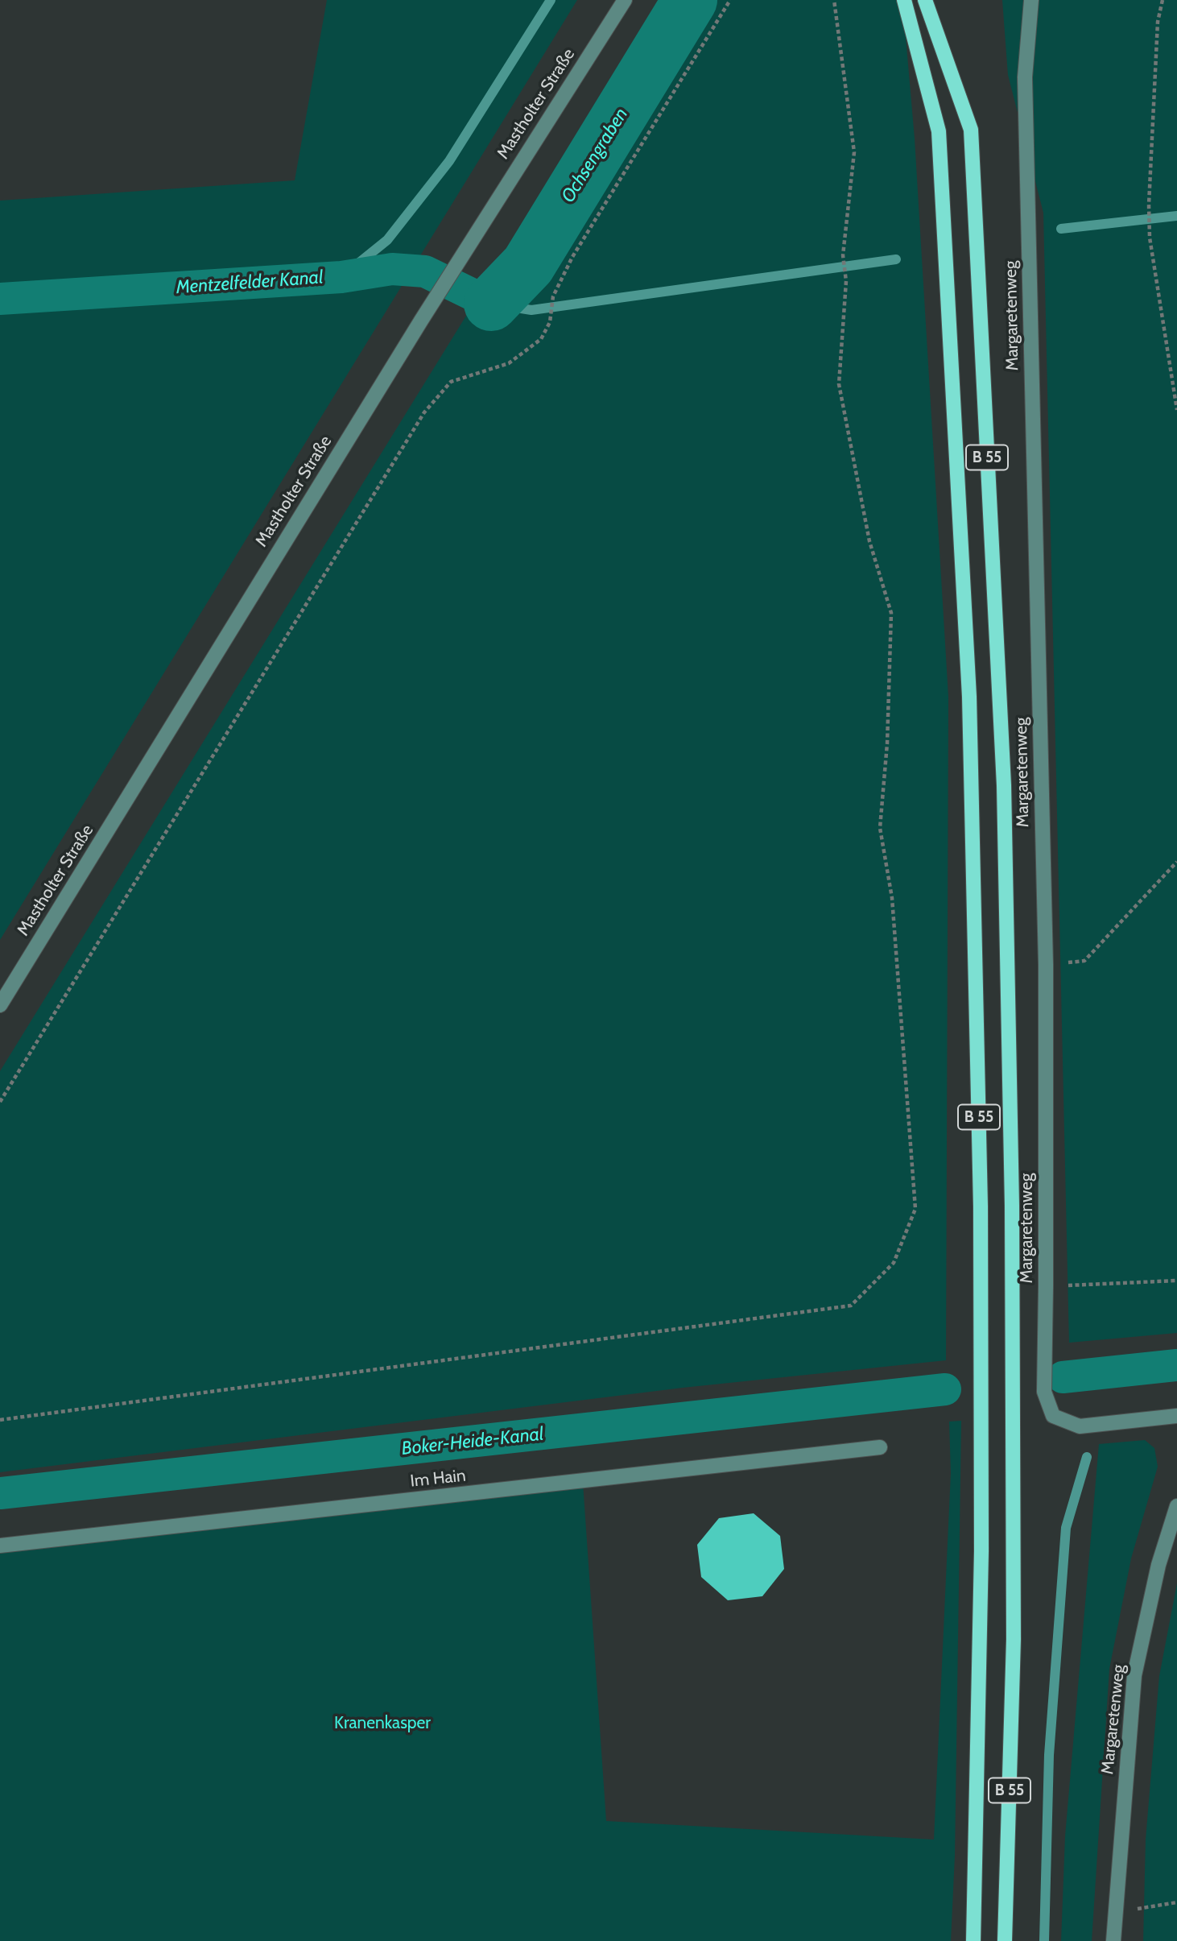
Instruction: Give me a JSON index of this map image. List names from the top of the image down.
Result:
{
  "streets": {
    "main road": ["B 55"],
    "street": ["Mastholter Straße", "Margaretenweg", "Im Hain"]
  },
  "water": ["Ochsengraben", "Mentzelfelder Kanal", "Boker-Heide-Kanal"],
  "parks": ["Kranenkasper"]
}
